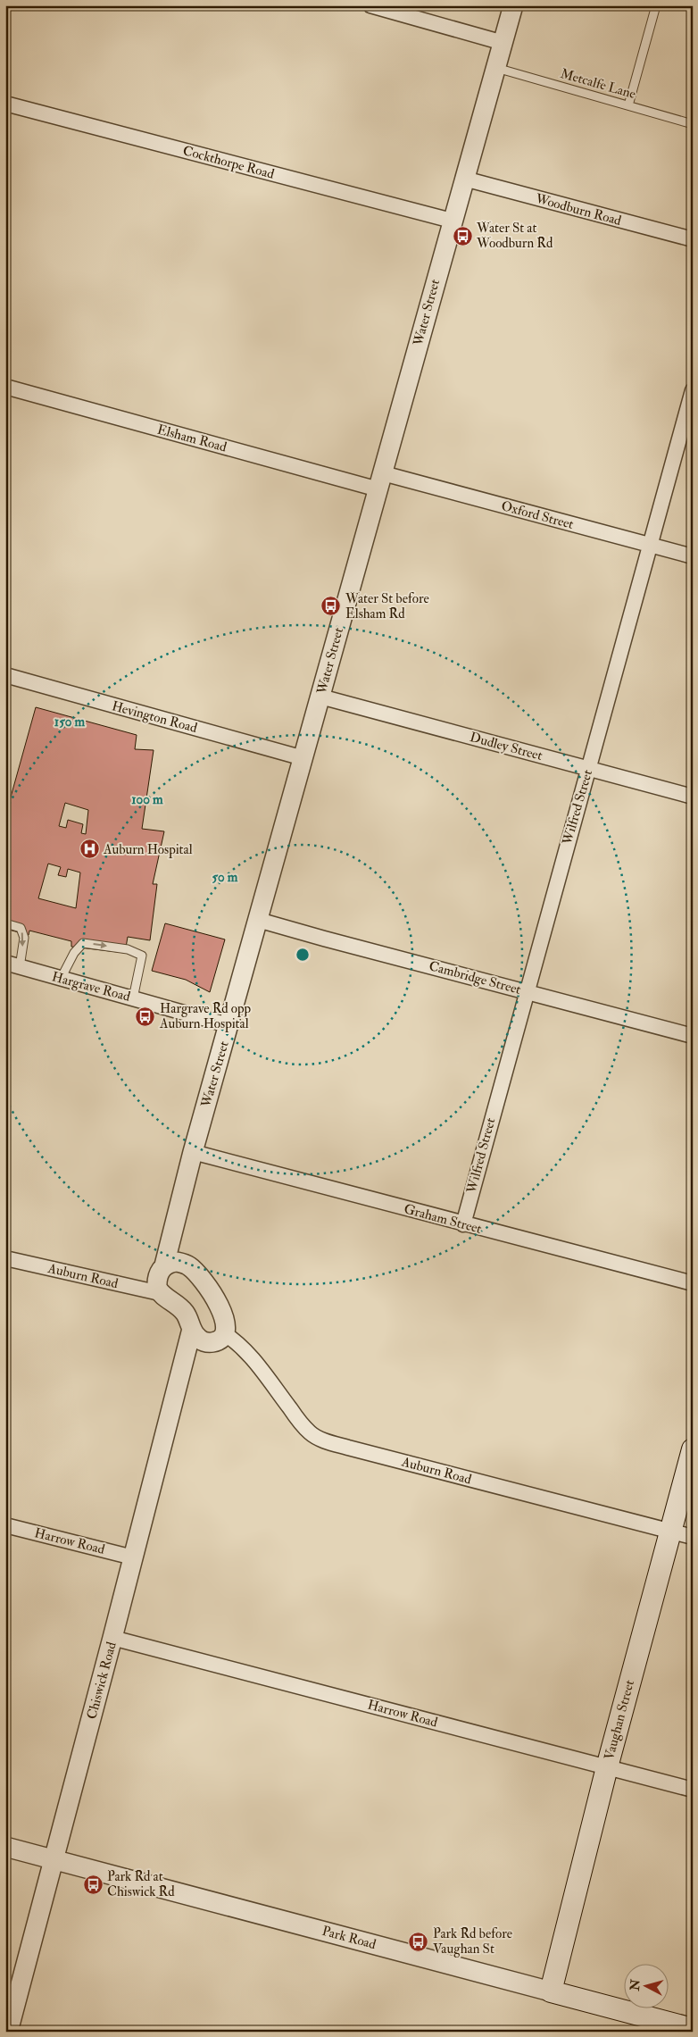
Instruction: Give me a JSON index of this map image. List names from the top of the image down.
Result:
{
  "streets": {
    "main road": ["Vaughan Street", "Park Road"],
    "street": [
      "Cockthorpe Road",
      "Woodburn Road",
      "Water Street",
      "Elsham Road",
      "Oxford Street",
      "Hevington Road",
      "Dudley Street",
      "Wilfred Street",
      "Cambridge Street",
      "Hargrave Road",
      "Graham Street",
      "Auburn Road",
      "Harrow Road",
      "Chiswick Road"
    ],
    "lane": ["Metcalfe Lane"]
  },
  "crossings": [
    ["Metcalfe Lane", "Water Street"],
    ["Cockthorpe Road", "Water Street"],
    ["Woodburn Road", "Water Street"],
    ["Water Street", "Elsham Road"],
    ["Water Street", "Oxford Street"],
    ["Water Street", "Hevington Road"],
    ["Water Street", "Dudley Street"],
    ["Water Street", "Cambridge Street"],
    ["Water Street", "Hargrave Road"],
    ["Water Street", "Graham Street"],
    ["Water Street", "Auburn Road"],
    ["Elsham Road", "Oxford Street"],
    ["Oxford Street", "Wilfred Street"],
    ["Dudley Street", "Wilfred Street"],
    ["Wilfred Street", "Cambridge Street"],
    ["Wilfred Street", "Graham Street"],
    ["Auburn Road", "Vaughan Street"],
    ["Harrow Road", "Chiswick Road"],
    ["Harrow Road", "Vaughan Street"],
    ["Chiswick Road", "Park Road"],
    ["Vaughan Street", "Park Road"]
  ],
  "places": {
    "bus stop": [
      "Water St at Woodburn Rd",
      "Water St before Elsham Rd",
      "Hargrave Rd opp Auburn Hospital",
      "Park Rd at Chiswick Rd",
      "Park Rd before Vaughan St"
    ],
    "hospital": ["Auburn Hospital"]
  },
  "north": "left",
  "rings": ["150 m", "100 m", "50 m"]
}
